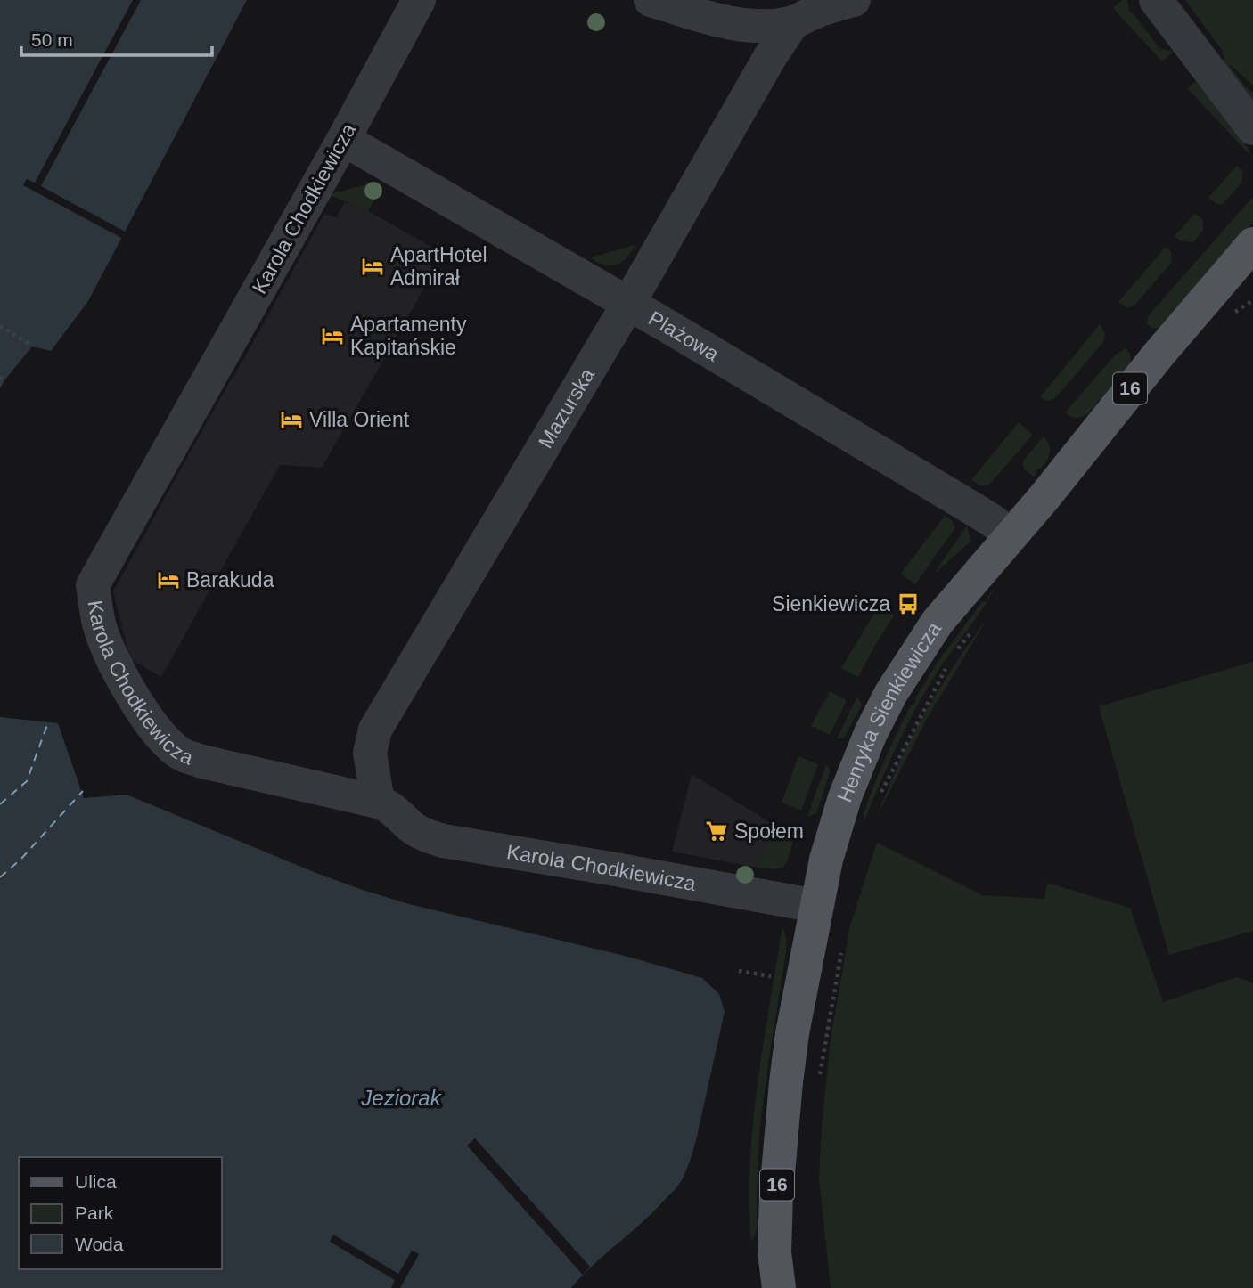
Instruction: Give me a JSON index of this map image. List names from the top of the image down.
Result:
{
  "streets": {
    "main road": ["16", "Henryka Sienkiewicza"],
    "street": ["Karola Chodkiewicza", "Plażowa", "Mazurska"]
  },
  "crossings": [
    ["Karola Chodkiewicza", "Mazurska"],
    ["Karola Chodkiewicza", "Henryka Sienkiewicza"],
    ["Plażowa", "Mazurska"],
    ["Plażowa", "Henryka Sienkiewicza"]
  ],
  "water": ["Jeziorak"],
  "places": {
    "hotel": [
      "ApartHotel Admirał",
      "Apartamenty Kapitańskie",
      "Villa Orient",
      "Barakuda"
    ],
    "bus stop": ["Sienkiewicza"],
    "supermarket": ["Społem"]
  },
  "legend": ["Ulica", "Park", "Woda"],
  "scale_bar": "50 m"
}
